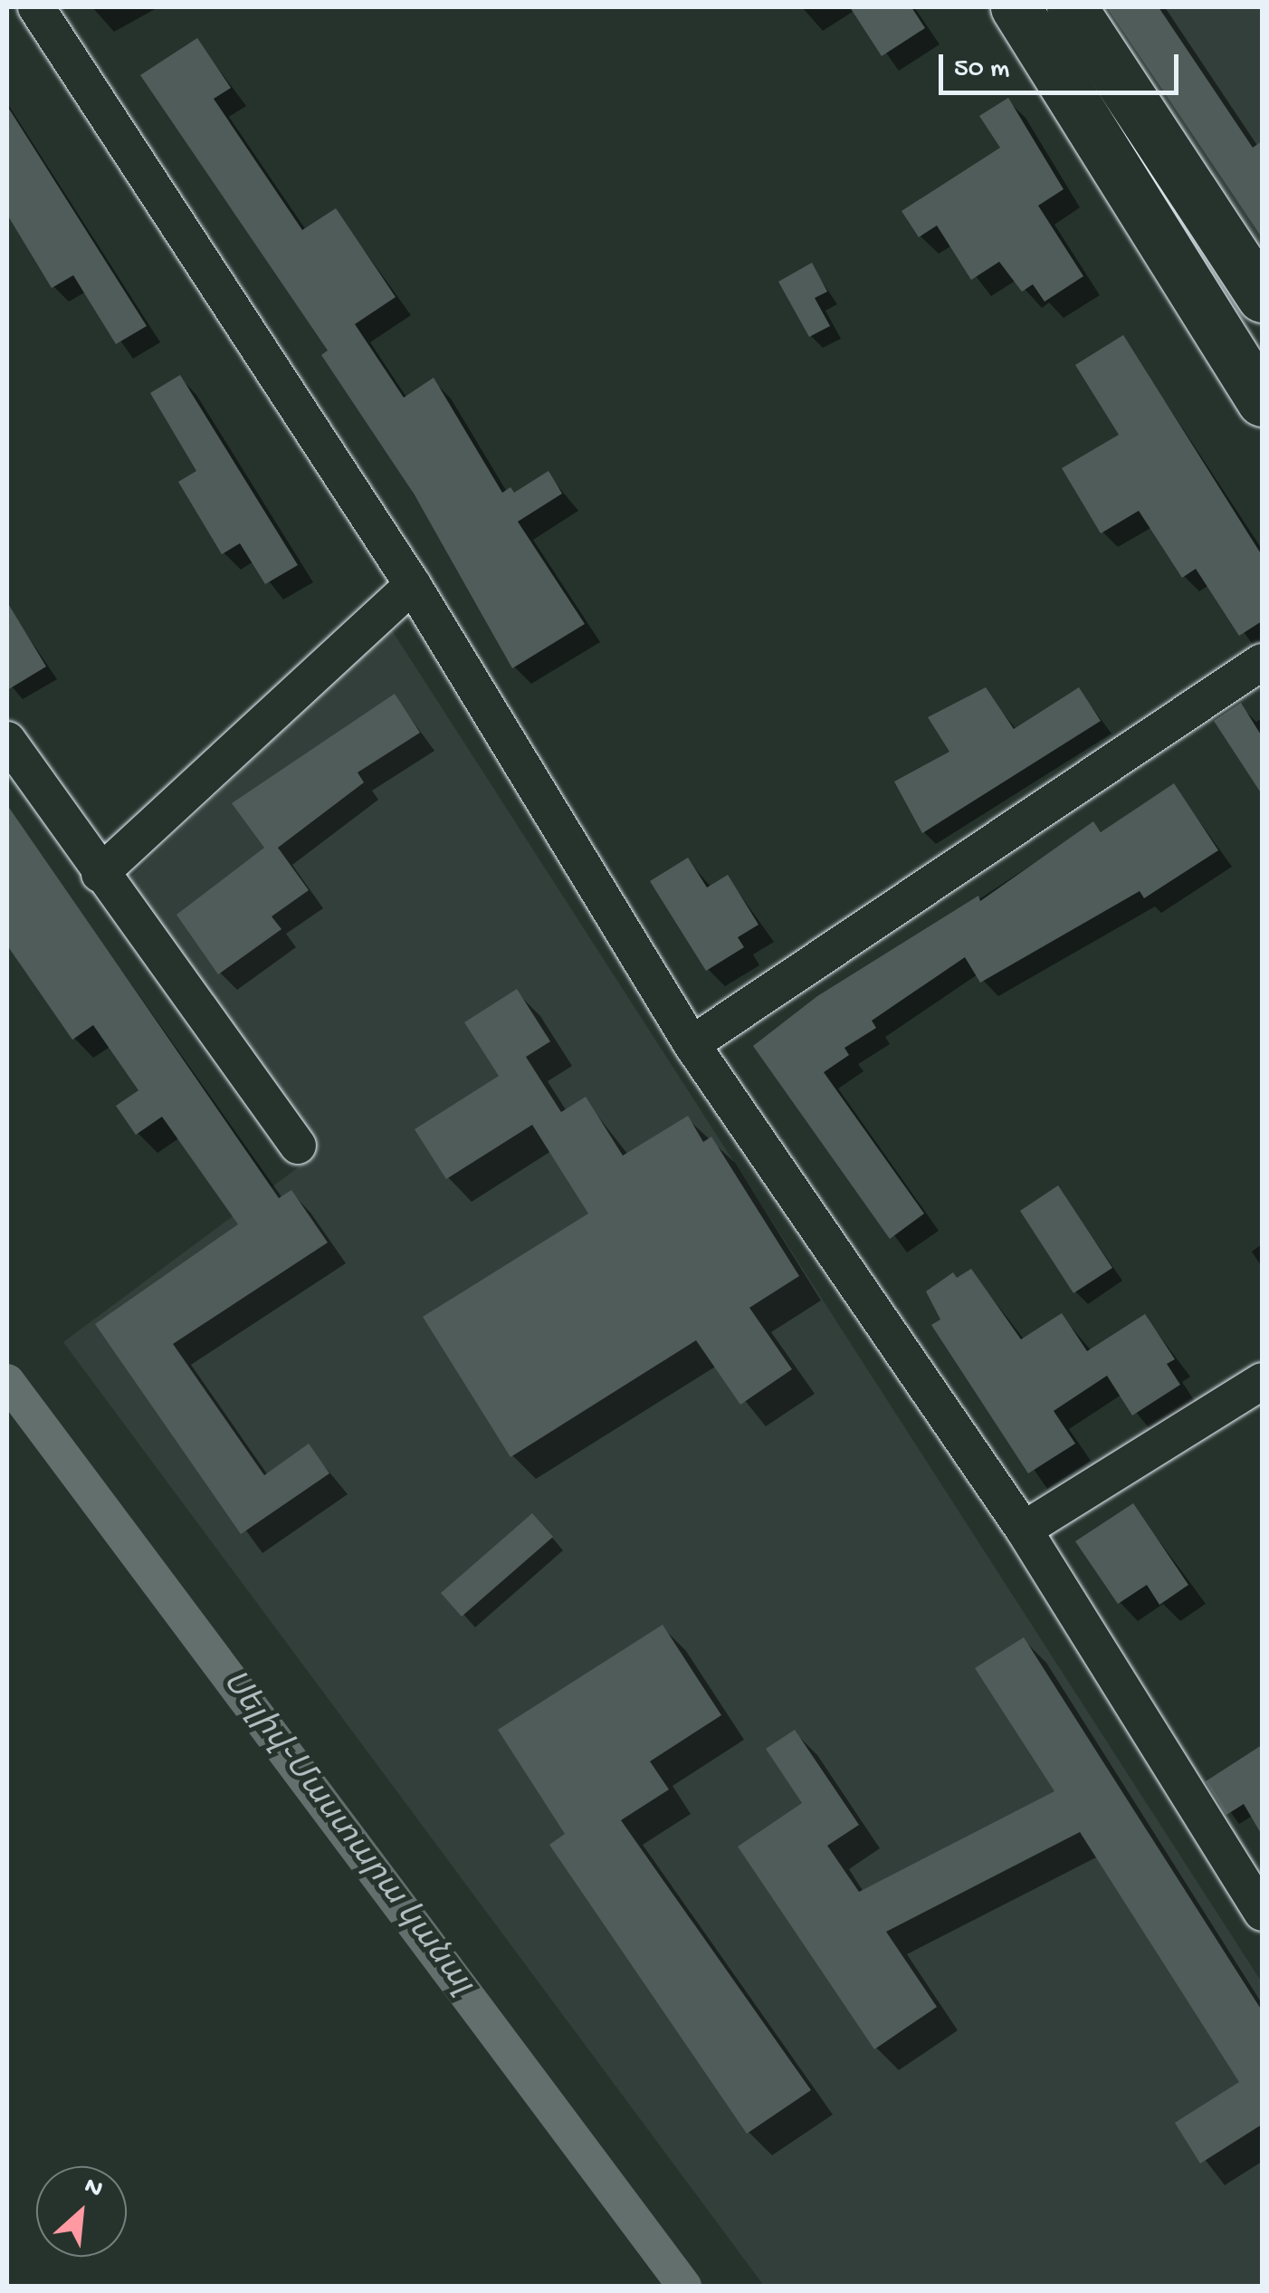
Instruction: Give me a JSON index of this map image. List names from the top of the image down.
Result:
{
  "water": ["Սելիվ֊Մաստարա կանալ"],
  "scale_bar": "50 m",
  "north": "top right"
}
